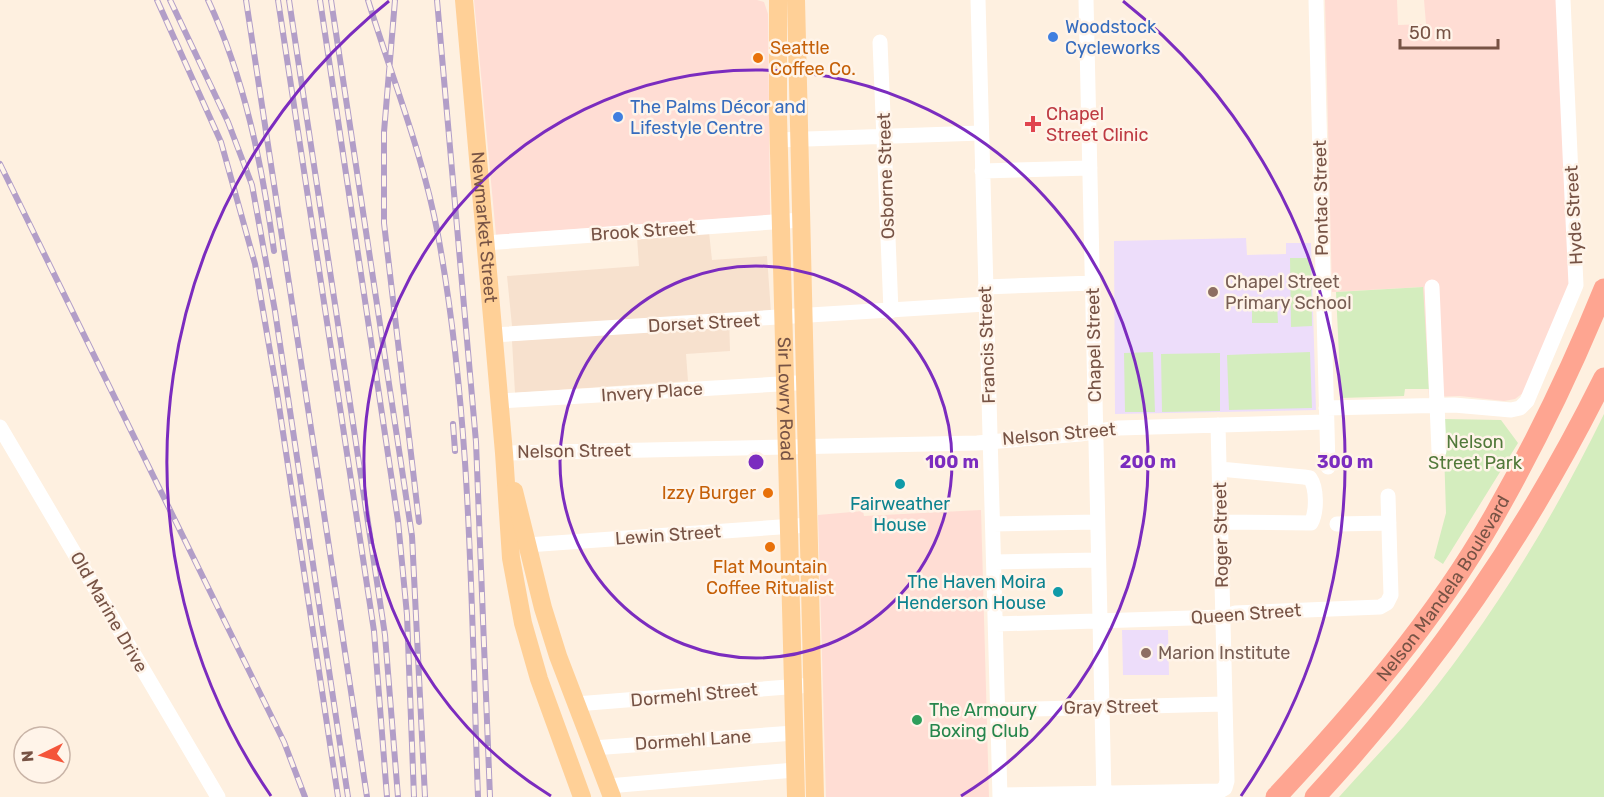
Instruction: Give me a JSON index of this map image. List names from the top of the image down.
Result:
{
  "streets": {
    "highway": ["Nelson Mandela Boulevard"],
    "main road": ["Newmarket Street", "Sir Lowry Road"],
    "street": [
      "Osborne Street",
      "Pontac Street",
      "Hyde Street",
      "Brook Street",
      "Dorset Street",
      "Francis Street",
      "Chapel Street",
      "Invery Place",
      "Nelson Street",
      "Lewin Street",
      "Roger Street",
      "Old Marine Drive",
      "Queen Street",
      "Dormehl Street",
      "Gray Street",
      "Dormehl Lane"
    ]
  },
  "crossings": [
    ["Osborne Street", "Dorset Street"],
    ["Pontac Street", "Nelson Street"],
    ["Hyde Street", "Nelson Street"],
    ["Newmarket Street", "Brook Street"],
    ["Newmarket Street", "Dorset Street"],
    ["Newmarket Street", "Invery Place"],
    ["Newmarket Street", "Nelson Street"],
    ["Newmarket Street", "Lewin Street"],
    ["Newmarket Street", "Dormehl Street"],
    ["Newmarket Street", "Dormehl Lane"],
    ["Brook Street", "Sir Lowry Road"],
    ["Dorset Street", "Francis Street"],
    ["Dorset Street", "Sir Lowry Road"],
    ["Francis Street", "Nelson Street"],
    ["Francis Street", "Queen Street"],
    ["Francis Street", "Gray Street"],
    ["Chapel Street", "Nelson Street"],
    ["Chapel Street", "Roger Street"],
    ["Chapel Street", "Queen Street"],
    ["Chapel Street", "Gray Street"],
    ["Invery Place", "Sir Lowry Road"],
    ["Sir Lowry Road", "Nelson Street"],
    ["Sir Lowry Road", "Lewin Street"],
    ["Sir Lowry Road", "Dormehl Street"],
    ["Sir Lowry Road", "Dormehl Lane"],
    ["Nelson Street", "Roger Street"],
    ["Roger Street", "Queen Street"],
    ["Roger Street", "Gray Street"]
  ],
  "parks": ["Nelson Street Park"],
  "places": {
    "other": [
      "Woodstock Cycleworks",
      "Seattle Coffee Co.",
      "The Palms Décor and Lifestyle Centre",
      "Chapel Street Primary School",
      "Fairweather House",
      "Izzy Burger",
      "Flat Mountain Coffee Ritualist",
      "The Haven Moira Henderson House",
      "Marion Institute",
      "The Armoury Boxing Club"
    ],
    "health": ["Chapel Street Clinic"]
  },
  "scale_bar": "50 m",
  "north": "left",
  "rings": ["100 m", "200 m", "300 m"]
}
